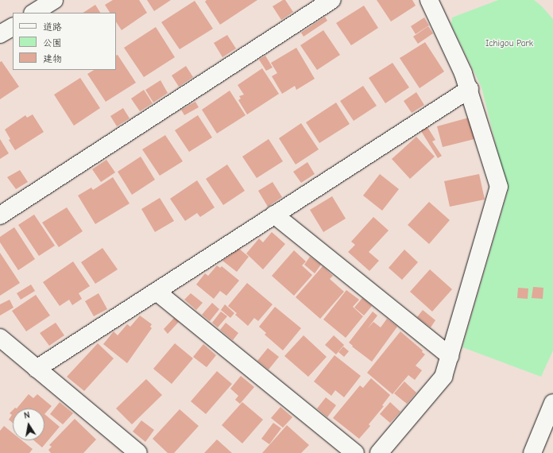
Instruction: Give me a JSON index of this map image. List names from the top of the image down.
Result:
{
  "parks": ["Ichigou Park"],
  "legend": ["道路", "公園", "建物"],
  "north": "top"
}
